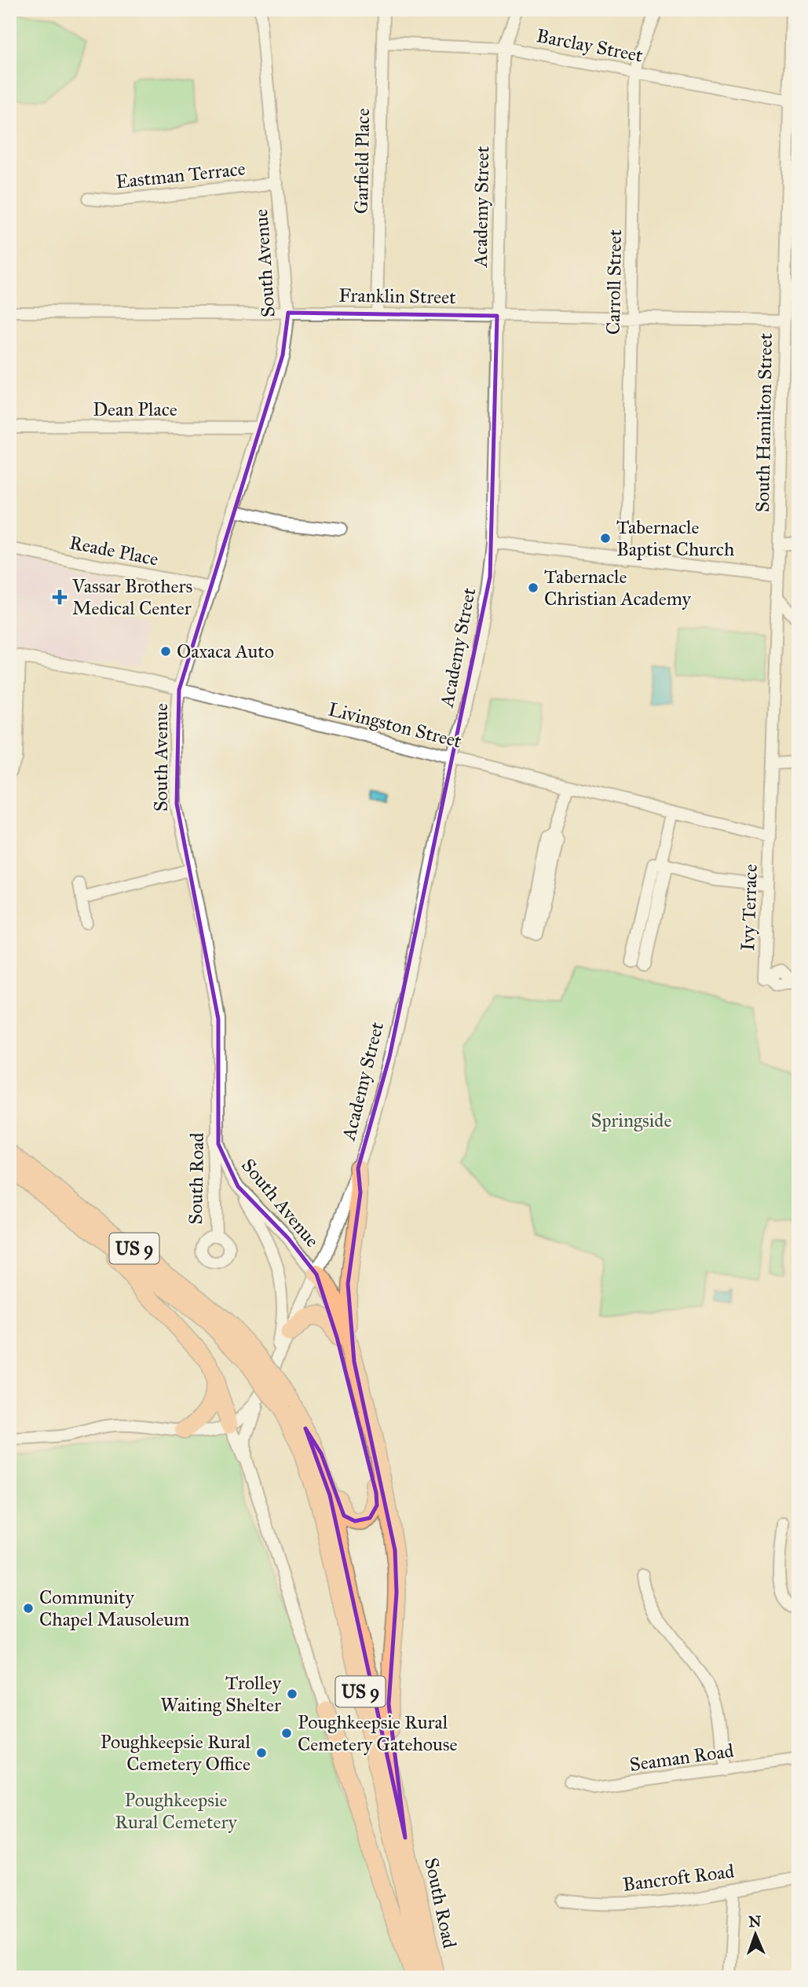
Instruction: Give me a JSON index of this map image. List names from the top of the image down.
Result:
{
  "streets": {
    "highway": ["South Road", "US 9"],
    "street": [
      "Barclay Street",
      "Garfield Place",
      "Eastman Terrace",
      "Academy Street",
      "South Avenue",
      "Carroll Street",
      "Franklin Street",
      "Dean Place",
      "South Hamilton Street",
      "Reade Place",
      "Livingston Street",
      "Ivy Terrace",
      "Seaman Road",
      "Bancroft Road"
    ]
  },
  "crossings": [
    ["Barclay Street", "Garfield Place"],
    ["Barclay Street", "Academy Street"],
    ["Barclay Street", "Carroll Street"],
    ["Barclay Street", "South Hamilton Street"],
    ["Garfield Place", "Franklin Street"],
    ["Eastman Terrace", "South Avenue"],
    ["Academy Street", "South Avenue"],
    ["Academy Street", "Franklin Street"],
    ["Academy Street", "Livingston Street"],
    ["South Avenue", "Franklin Street"],
    ["South Avenue", "Dean Place"],
    ["South Avenue", "Reade Place"],
    ["South Avenue", "Livingston Street"],
    ["South Avenue", "South Road"],
    ["Carroll Street", "Franklin Street"],
    ["Franklin Street", "South Hamilton Street"],
    ["South Hamilton Street", "Livingston Street"],
    ["South Hamilton Street", "Ivy Terrace"],
    ["Livingston Street", "Ivy Terrace"],
    ["South Road", "US 9"]
  ],
  "parks": ["Springside", "Poughkeepsie Rural Cemetery"],
  "places": {
    "other": [
      "Tabernacle Baptist Church",
      "Tabernacle Christian Academy",
      "Oaxaca Auto",
      "Community Chapel Mausoleum",
      "Trolley Waiting Shelter",
      "Poughkeepsie Rural Cemetery Gatehouse",
      "Poughkeepsie Rural Cemetery Office"
    ],
    "health": ["Vassar Brothers Medical Center"]
  },
  "north": "top"
}
